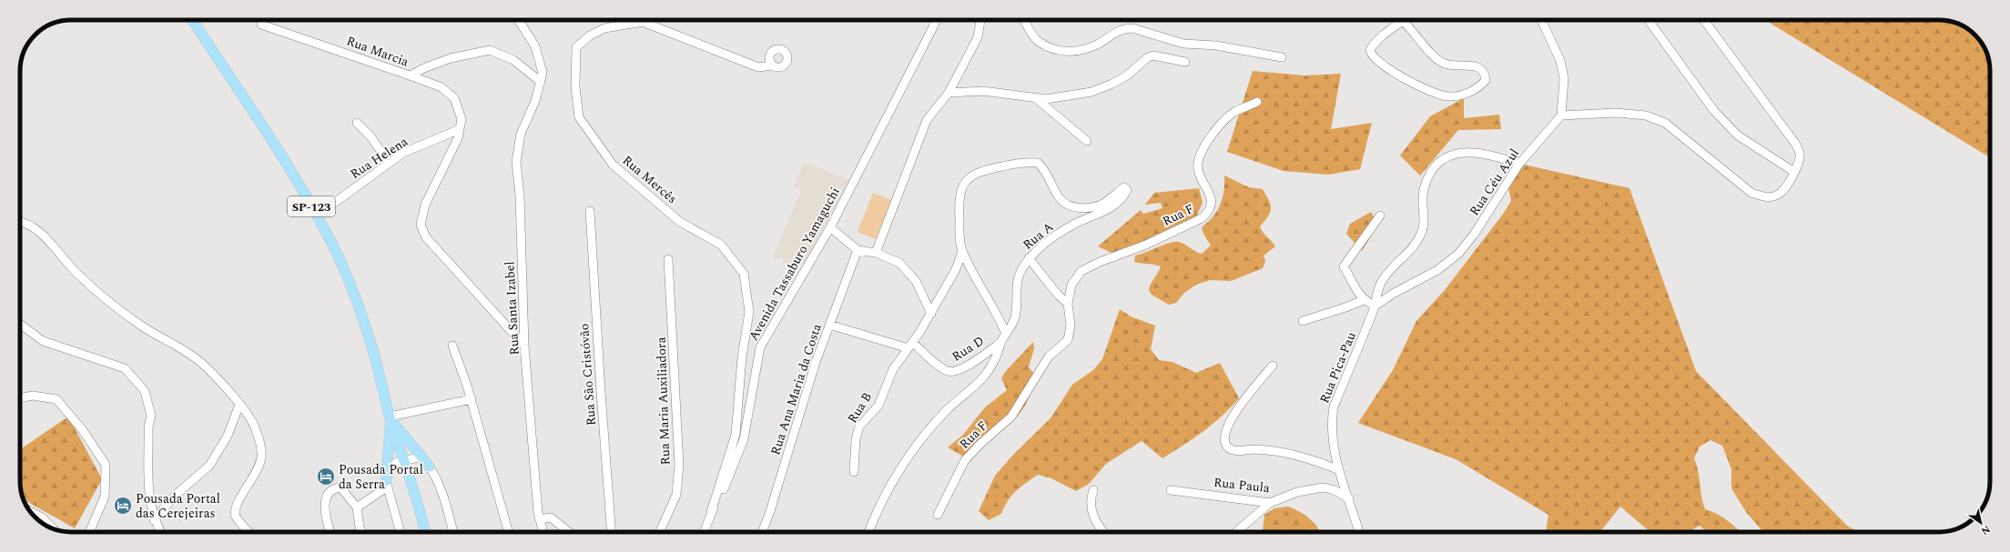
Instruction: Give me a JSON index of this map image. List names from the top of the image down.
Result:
{
  "streets": {
    "main road": ["SP-123"],
    "street": [
      "Rua Marcia",
      "Rua Helena",
      "Rua Mercês",
      "Rua Céu Azul",
      "Rua F",
      "Rua A",
      "Avenida Tassaburo Yamaguchi",
      "Rua Santa Izabel",
      "Rua D",
      "Rua Pica-Pau",
      "Rua São Cristóvão",
      "Rua Ana Maria da Costa",
      "Rua Maria Auxiliadora",
      "Rua B",
      "Rua Paula"
    ]
  },
  "crossings": [
    ["Rua Marcia", "Rua Santa Izabel"],
    ["Rua Helena", "SP-123"],
    ["Rua Mercês", "Avenida Tassaburo Yamaguchi"],
    ["Rua Céu Azul", "Rua Pica-Pau"],
    ["Rua A", "Rua D"],
    ["Rua A", "Rua B"],
    ["Rua D", "Rua Ana Maria da Costa"],
    ["Rua D", "Rua B"],
    ["Rua Pica-Pau", "Rua Paula"]
  ],
  "places": {
    "hotel": ["Pousada Portal da Serra", "Pousada Portal das Cerejeiras"]
  },
  "north": "bottom right"
}
